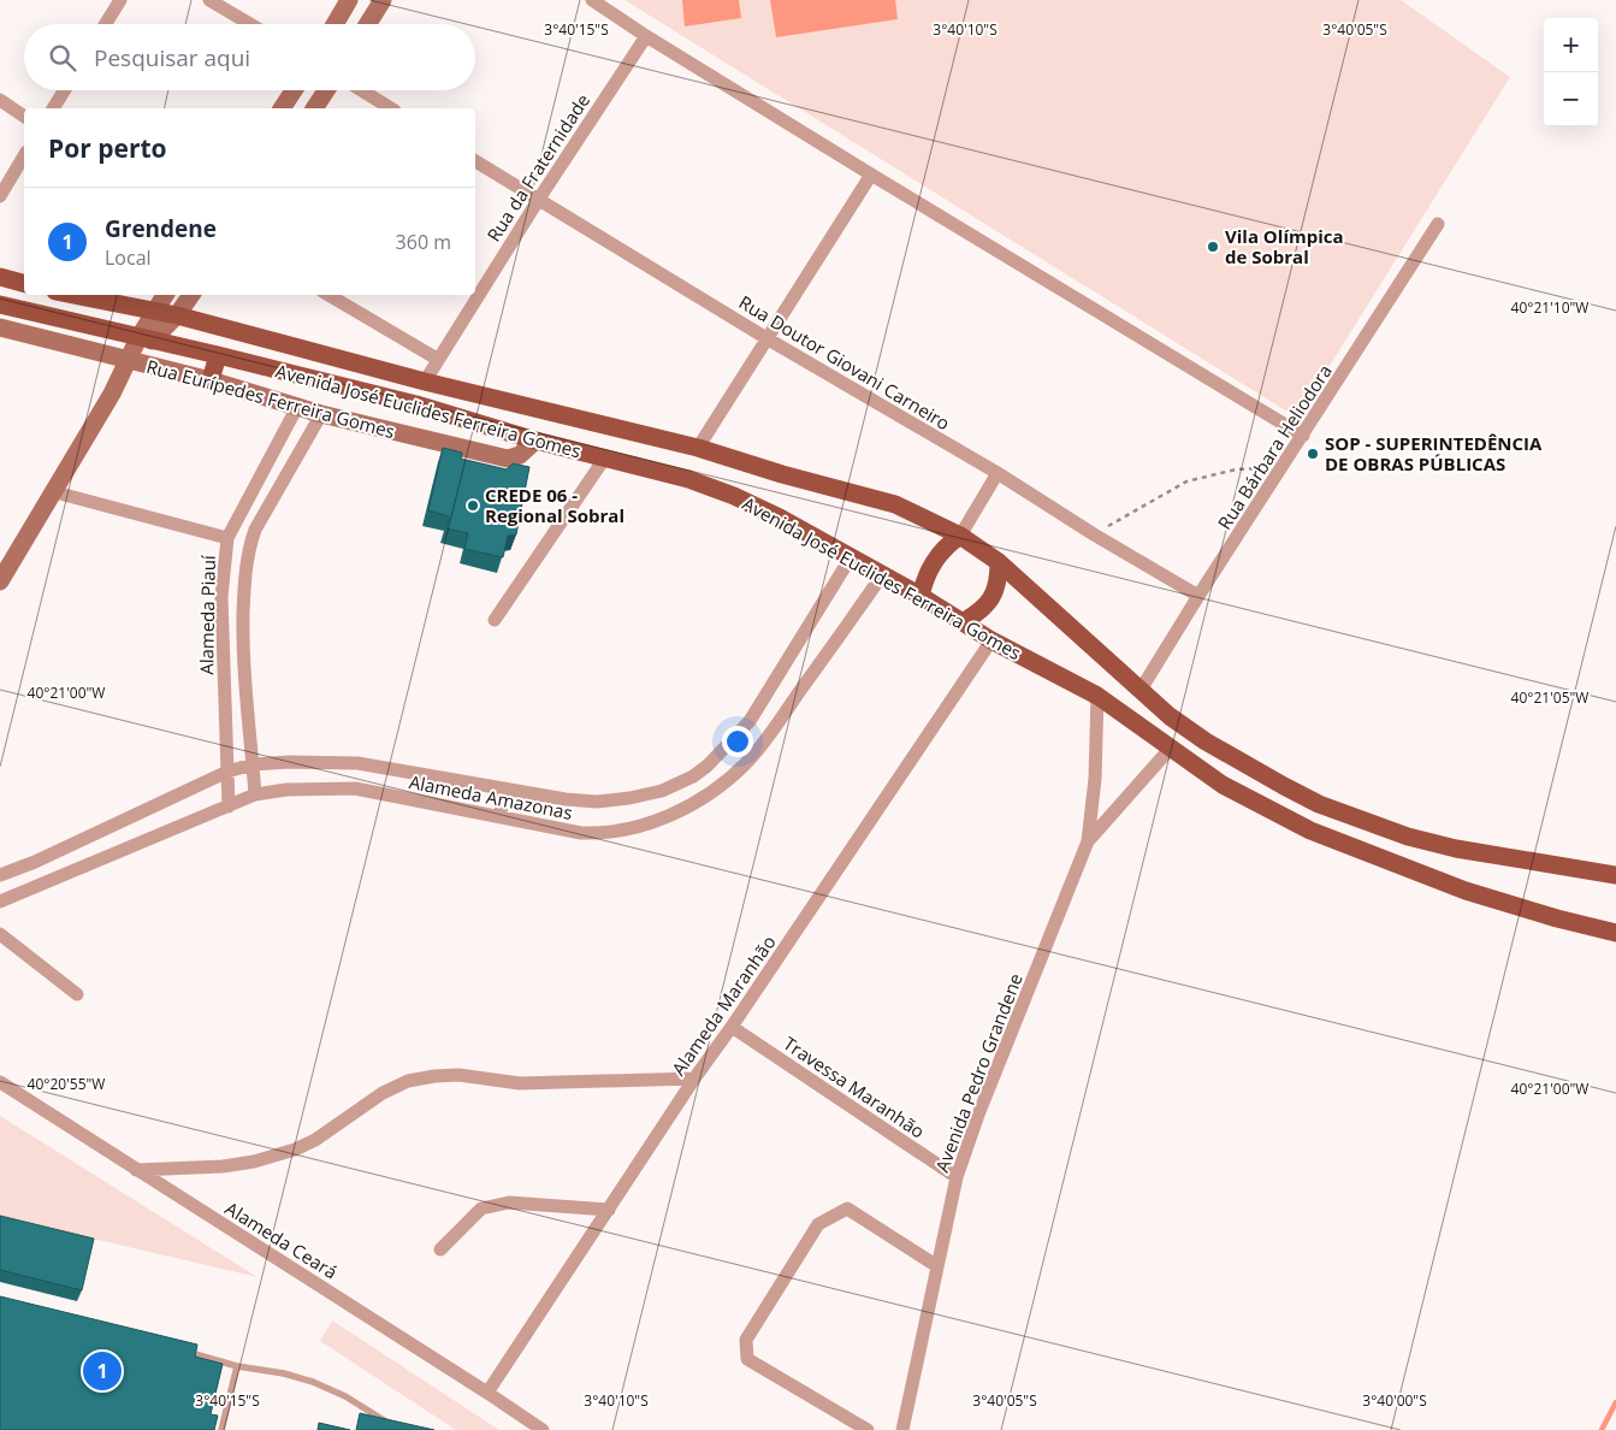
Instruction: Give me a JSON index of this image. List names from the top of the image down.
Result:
{
  "streets": {
    "main road": ["Avenida José Euclides Ferreira Gomes"],
    "street": [
      "Rua da Fraternidade",
      "Rua Doutor Giovani Carneiro",
      "Rua Eurípedes Ferreira Gomes",
      "Rua Bárbara Heliodora",
      "Alameda Piauí",
      "Alameda Amazonas",
      "Alameda Maranhão",
      "Avenida Pedro Grandene",
      "Travessa Maranhão",
      "Alameda Ceará"
    ]
  },
  "crossings": [
    ["Rua da Fraternidade", "Rua Doutor Giovani Carneiro"],
    ["Rua da Fraternidade", "Avenida José Euclides Ferreira Gomes"],
    ["Rua Doutor Giovani Carneiro", "Rua Bárbara Heliodora"],
    ["Rua Eurípedes Ferreira Gomes", "Avenida José Euclides Ferreira Gomes"],
    ["Rua Eurípedes Ferreira Gomes", "Alameda Piauí"],
    ["Avenida José Euclides Ferreira Gomes", "Rua Bárbara Heliodora"],
    ["Avenida José Euclides Ferreira Gomes", "Alameda Amazonas"],
    ["Avenida José Euclides Ferreira Gomes", "Alameda Maranhão"],
    ["Avenida José Euclides Ferreira Gomes", "Avenida Pedro Grandene"],
    ["Alameda Piauí", "Alameda Amazonas"],
    ["Alameda Maranhão", "Travessa Maranhão"],
    ["Alameda Maranhão", "Alameda Ceará"],
    ["Avenida Pedro Grandene", "Travessa Maranhão"]
  ],
  "places": ["Vila Olímpica de Sobral", "SOP - SUPERINTEDÊNCIA DE OBRAS PÚBLICAS", "CREDE 06 - Regional Sobral"],
  "page": {
    "map_buttons": ["+", "−"],
    "search": "Pesquisar aqui",
    "heading": "Por perto",
    "list": [
      {
        "mark": "1",
        "name": "Grendene",
        "note": "Local",
        "value": "360 m"
      }
    ],
    "pins": "1"
  },
  "coordinates": [
    "3°40'15\"S",
    "3°40'10\"S",
    "3°40'05\"S",
    "40°21'10\"W",
    "40°21'00\"W",
    "40°21'05\"W",
    "40°20'55\"W",
    "3°40'00\"S"
  ]
}
